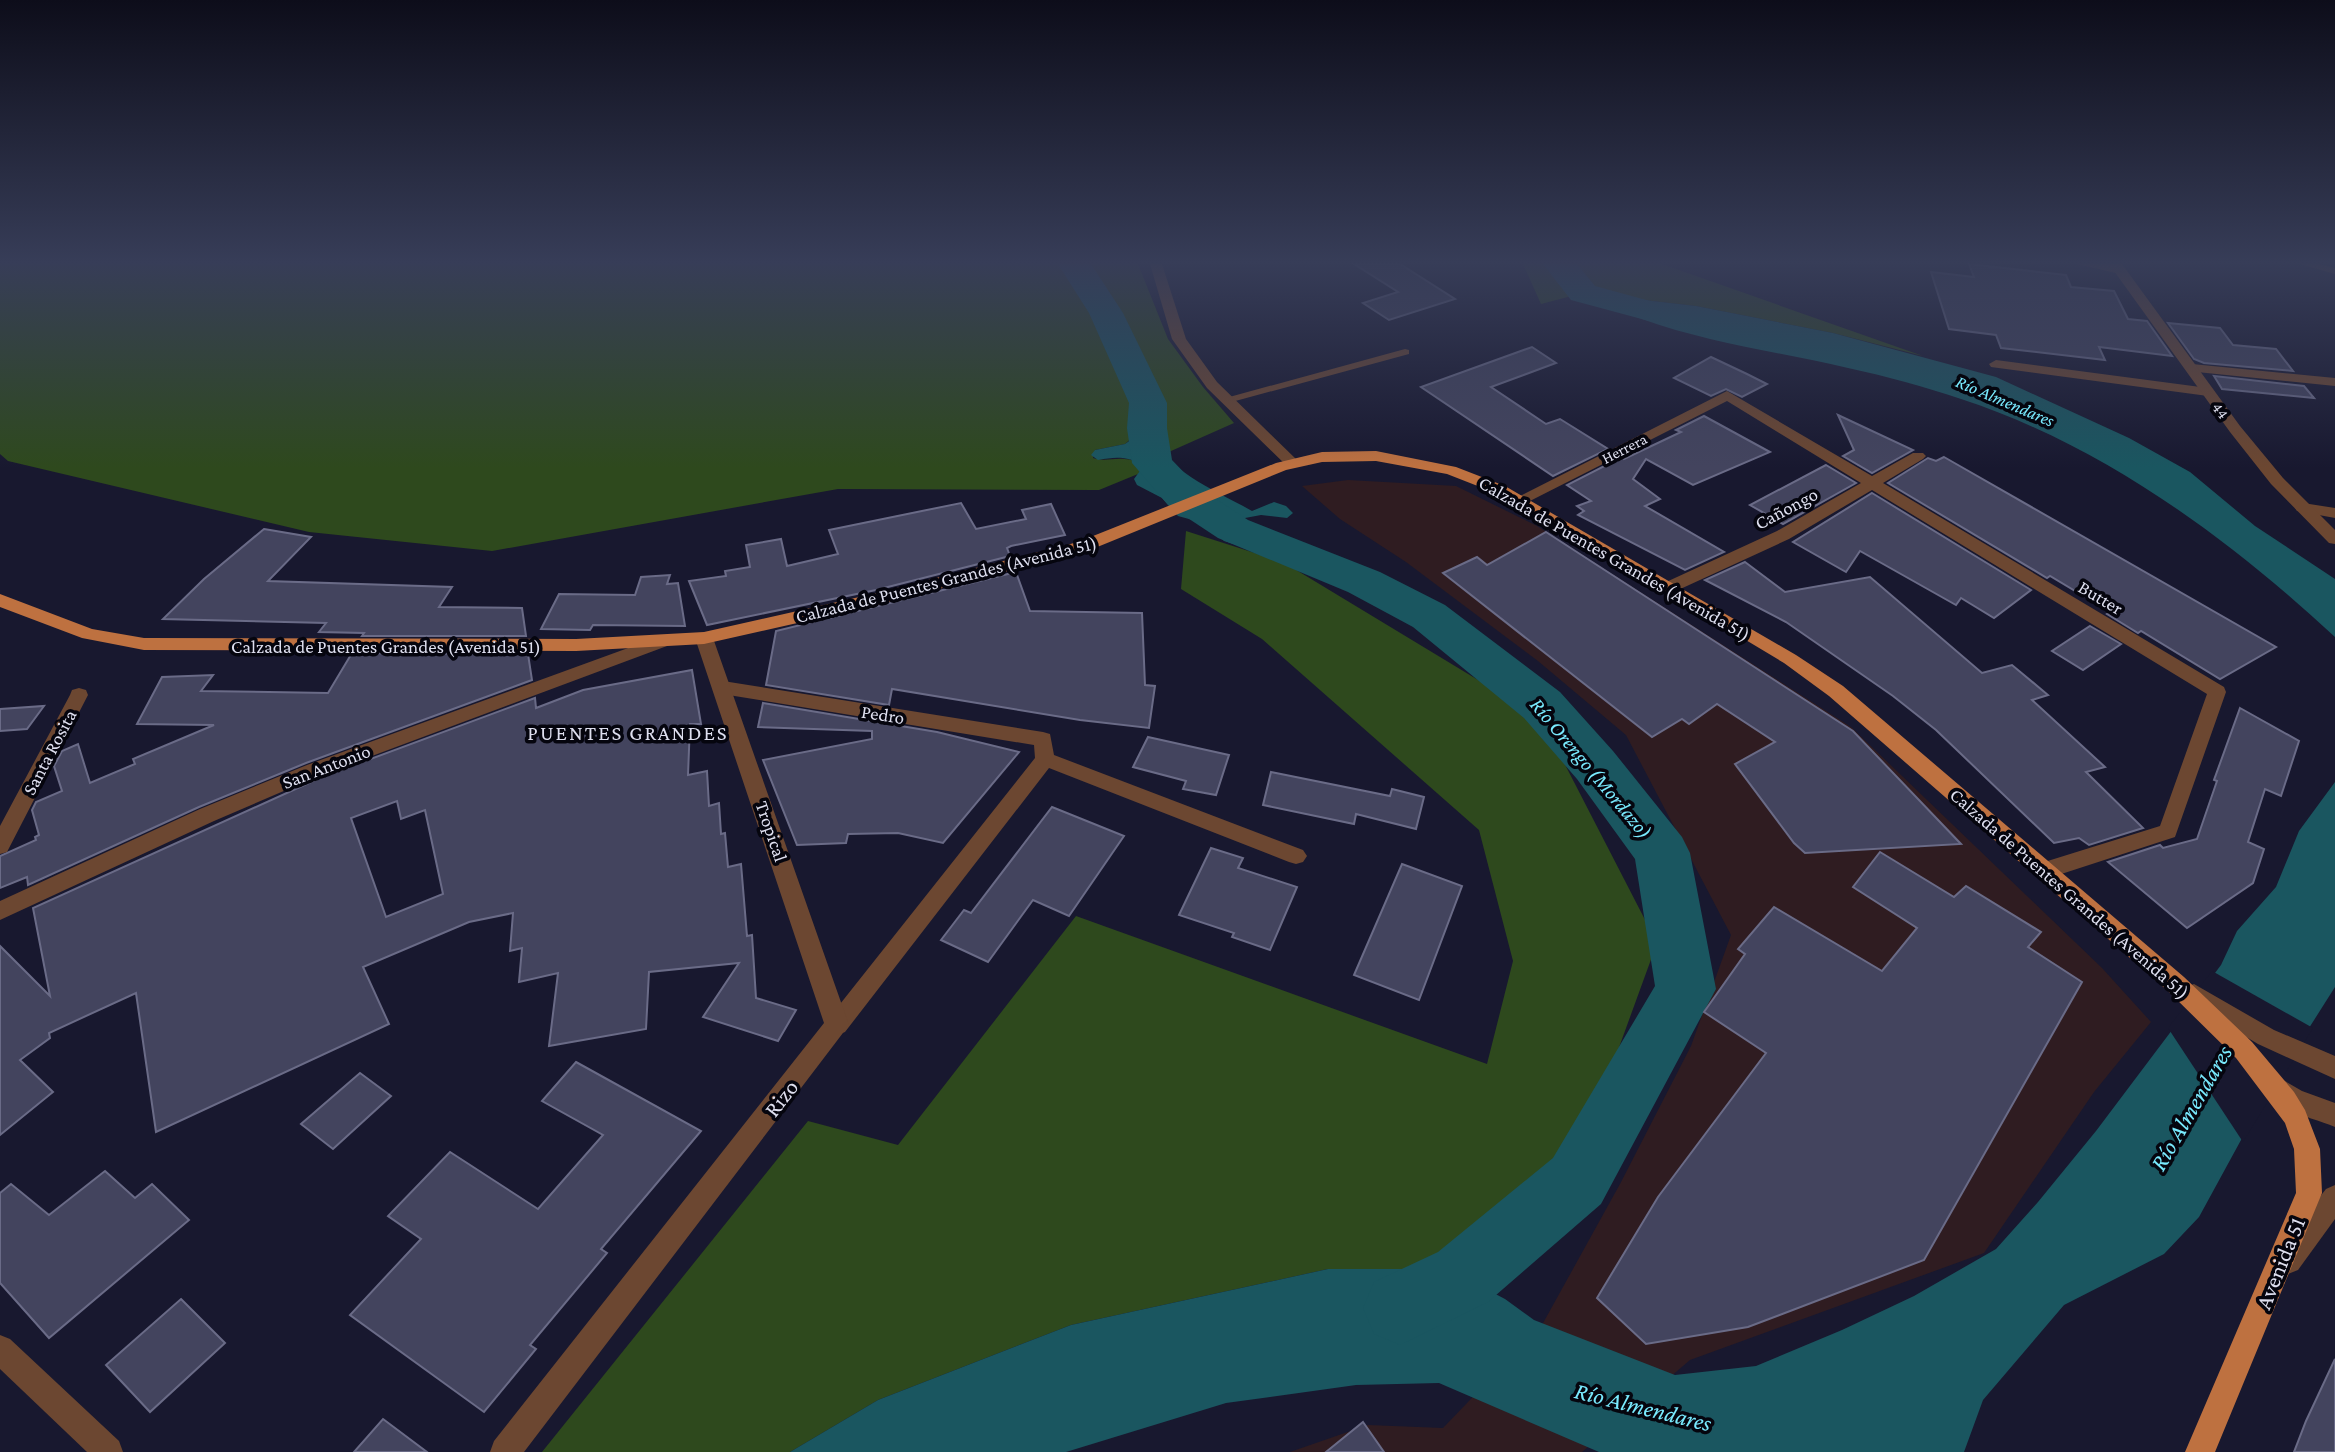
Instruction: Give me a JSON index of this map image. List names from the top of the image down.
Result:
{
  "streets": {
    "main road": ["Calzada de Puentes Grandes (Avenida 51)", "Avenida 51"],
    "street": [
      "44",
      "Herrera",
      "Cañongo",
      "Butter",
      "Pedro",
      "Santa Rosita",
      "San Antonio",
      "Tropical",
      "Rizo"
    ]
  },
  "crossings": [
    ["Herrera", "Calzada de Puentes Grandes (Avenida 51)"],
    ["Herrera", "Butter"],
    ["Cañongo", "Calzada de Puentes Grandes (Avenida 51)"],
    ["Cañongo", "Butter"],
    ["Calzada de Puentes Grandes (Avenida 51)", "Butter"],
    ["Calzada de Puentes Grandes (Avenida 51)", "San Antonio"],
    ["Calzada de Puentes Grandes (Avenida 51)", "Tropical"],
    ["Calzada de Puentes Grandes (Avenida 51)", "Avenida 51"],
    ["Pedro", "Tropical"],
    ["Pedro", "Rizo"],
    ["Tropical", "Rizo"]
  ],
  "districts": ["PUENTES GRANDES"],
  "water": ["Río Almendares", "Río Orengo (Mordazo)"]
}
